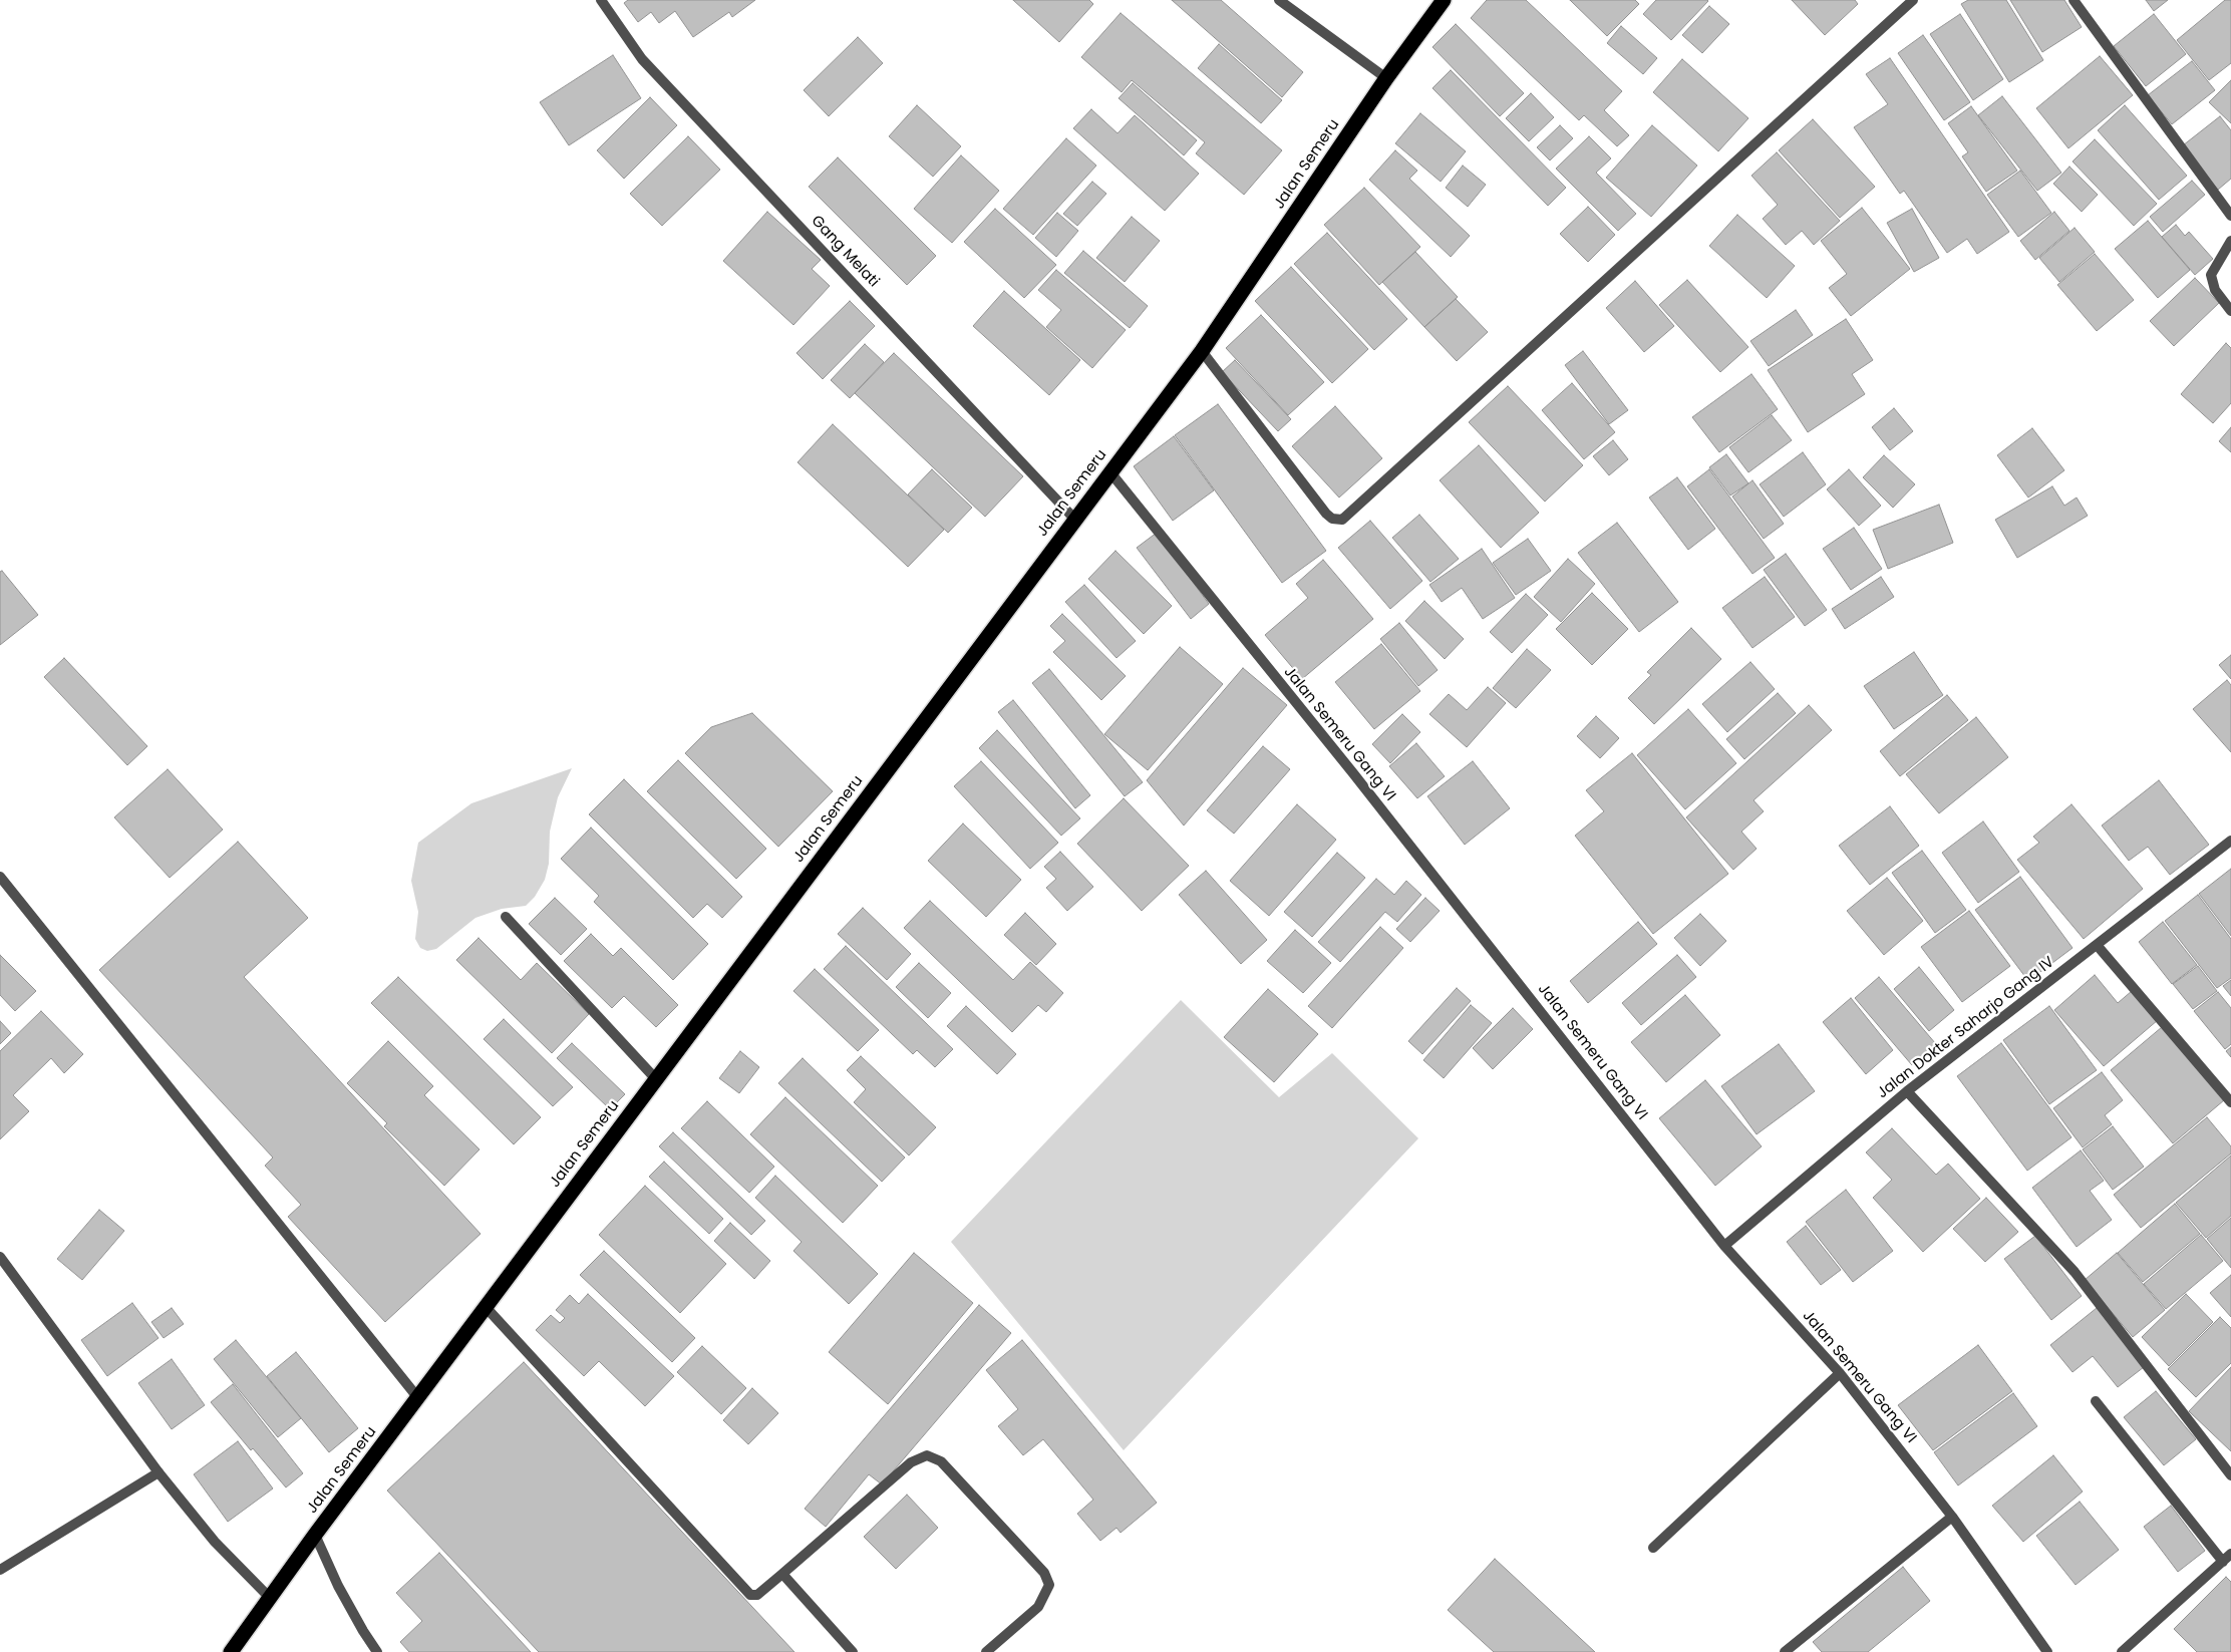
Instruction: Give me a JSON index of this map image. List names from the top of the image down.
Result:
{
  "streets": {
    "highway": ["Jalan Semeru"],
    "street": ["Gang Melati", "Jalan Semeru Gang VI", "Jalan Dokter Saharjo Gang IV"]
  },
  "crossings": [
    ["Jalan Semeru", "Gang Melati"],
    ["Jalan Semeru", "Jalan Semeru Gang VI"],
    ["Jalan Semeru Gang VI", "Jalan Dokter Saharjo Gang IV"]
  ]
}
